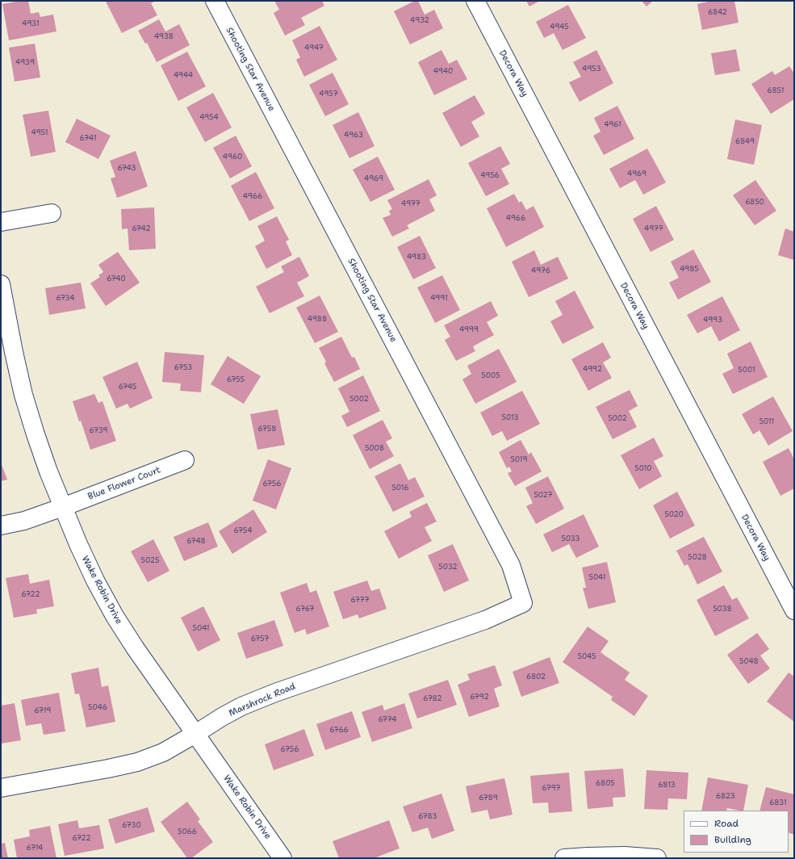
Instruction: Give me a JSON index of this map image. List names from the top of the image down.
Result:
{
  "streets": {
    "street": [
      "Shooting Star Avenue",
      "Decora Way",
      "Blue Flower Court",
      "Wake Robin Drive",
      "Marshrock Road"
    ]
  },
  "crossings": [
    ["Shooting Star Avenue", "Marshrock Road"],
    ["Blue Flower Court", "Wake Robin Drive"],
    ["Wake Robin Drive", "Marshrock Road"]
  ],
  "house_numbers": [
    "6842",
    "4932",
    "4931",
    "4945",
    "4938",
    "4947",
    "4939",
    "4953",
    "4940",
    "4944",
    "6851",
    "4957",
    "4954",
    "4961",
    "4951",
    "4963",
    "6741",
    "6849",
    "4960",
    "6743",
    "4969",
    "4956",
    "4969",
    "4966",
    "6850",
    "4977",
    "4966",
    "6742",
    "4977",
    "4983",
    "4985",
    "4976",
    "6740",
    "6734",
    "4991",
    "4988",
    "4993",
    "4999",
    "6753",
    "4992",
    "5001",
    "5005",
    "6755",
    "6745",
    "5002",
    "5013",
    "5002",
    "5011",
    "6758",
    "6739",
    "5008",
    "5019",
    "5010",
    "6756",
    "5016",
    "5027",
    "5020",
    "6754",
    "5033",
    "6748",
    "5028",
    "5025",
    "5032",
    "5041",
    "6722",
    "6777",
    "6767",
    "5038",
    "5041",
    "6757",
    "5045",
    "5048",
    "6802",
    "6792",
    "6782",
    "5046",
    "6719",
    "6774",
    "6766",
    "6756",
    "6805",
    "6813",
    "6797",
    "6823",
    "6789",
    "6831",
    "6783",
    "6730",
    "5066",
    "6722",
    "6714"
  ],
  "legend": ["Road", "Building"]
}
